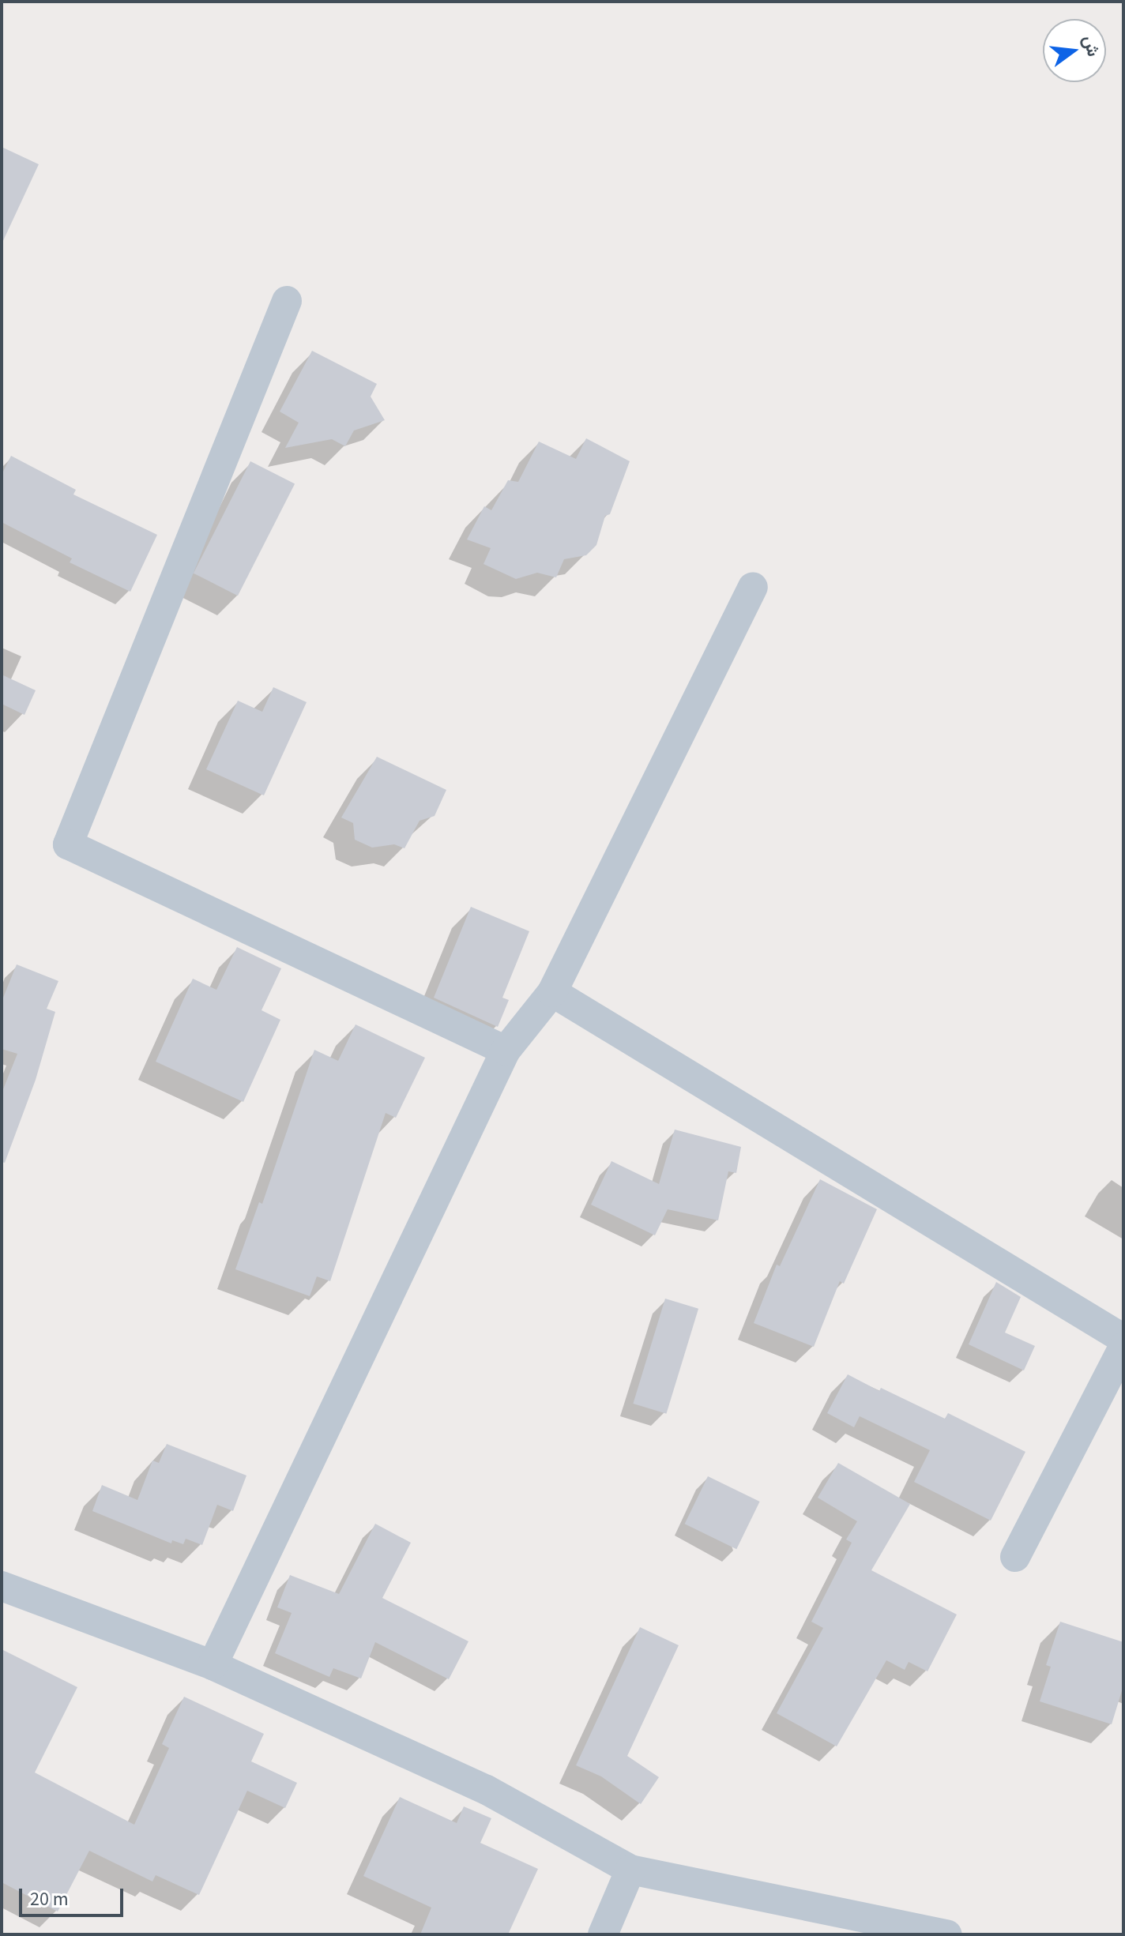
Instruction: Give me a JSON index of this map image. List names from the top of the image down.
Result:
{
  "scale_bar": "20 m",
  "north": "right"
}
